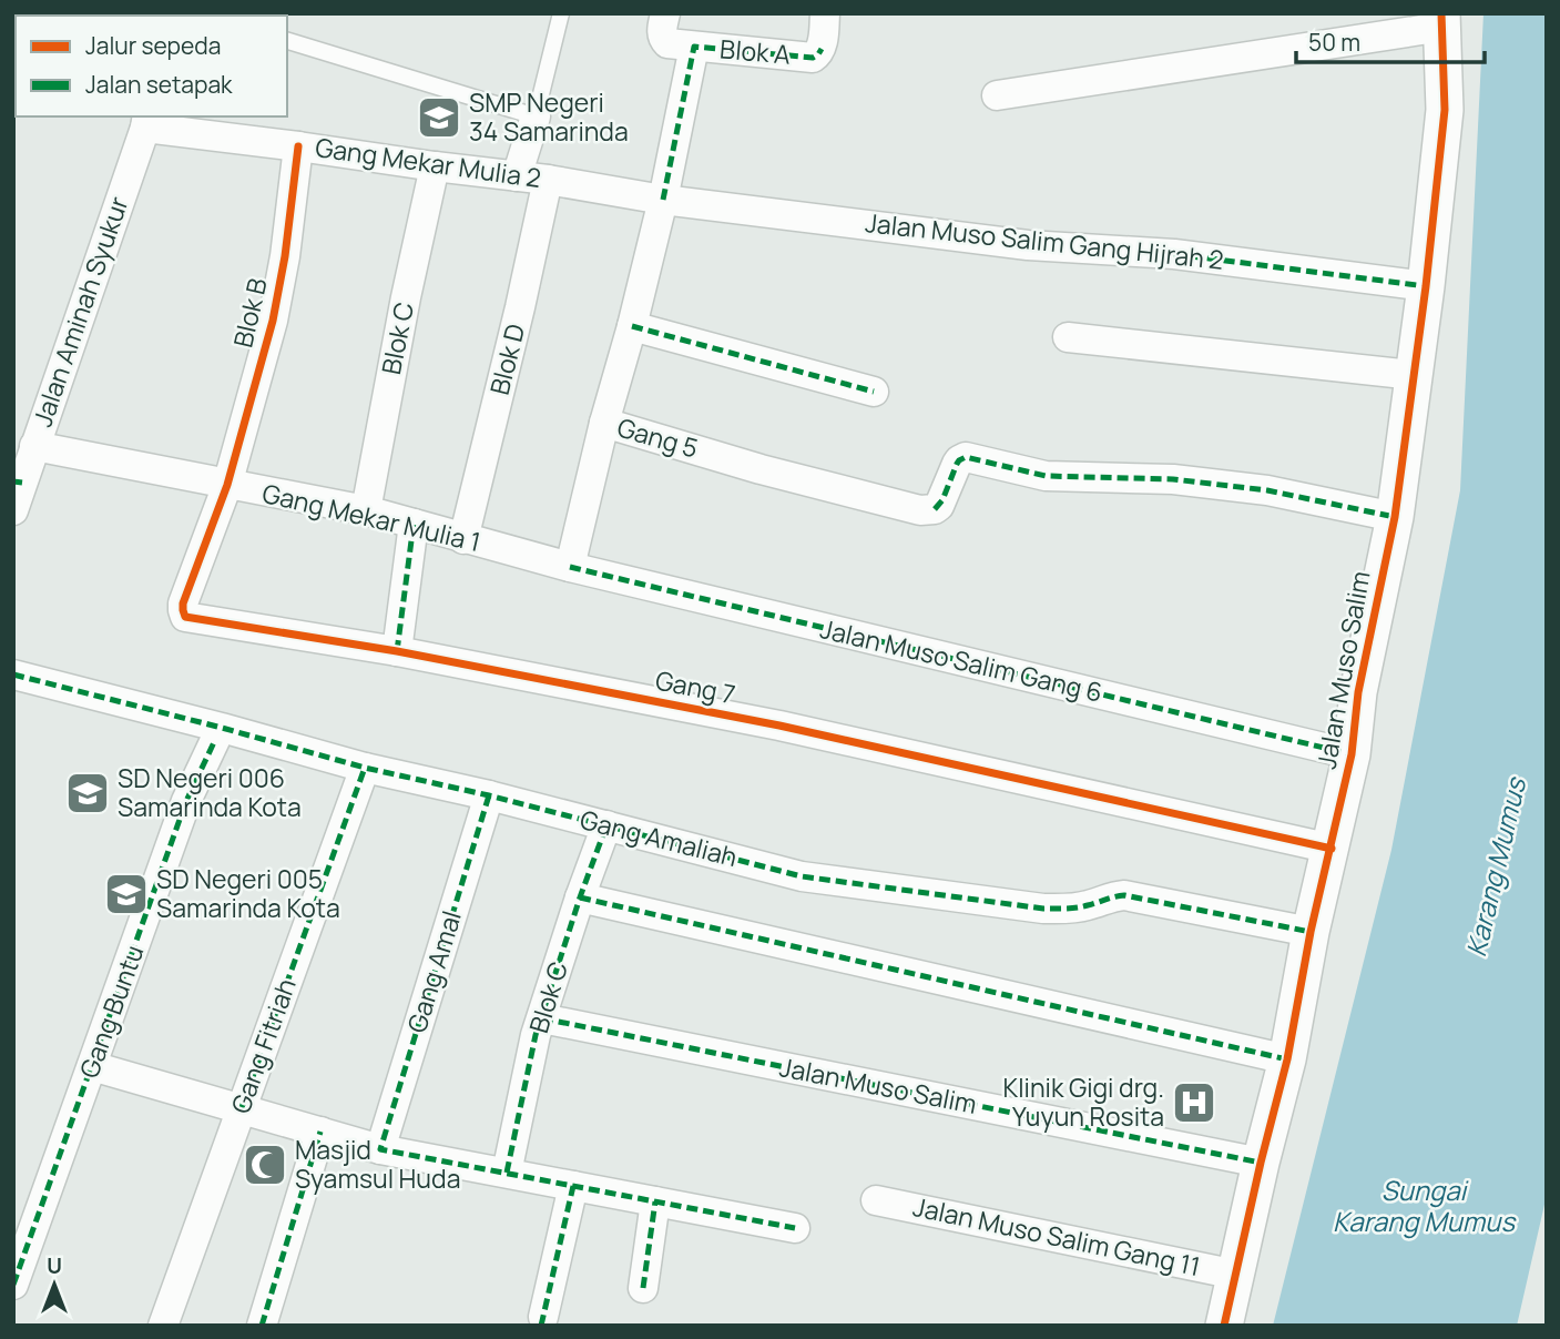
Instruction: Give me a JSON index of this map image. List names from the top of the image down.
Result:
{
  "streets": {
    "street": [
      "Blok A",
      "Gang Mekar Mulia 2",
      "Jalan Muso Salim Gang Hijrah 2",
      "Jalan Aminah Syukur",
      "Blok B",
      "Blok C",
      "Blok D",
      "Gang 5",
      "Gang Mekar Mulia 1",
      "Jalan Muso Salim Gang 6",
      "Jalan Muso Salim",
      "Gang 7",
      "Gang Amaliah",
      "Gang Amal",
      "Gang Buntu",
      "Gang Fitriah",
      "Jalan Muso Salim Gang 11"
    ]
  },
  "crossings": [
    ["Blok A", "Gang 5"],
    ["Gang Mekar Mulia 2", "Jalan Muso Salim Gang Hijrah 2"],
    ["Gang Mekar Mulia 2", "Jalan Aminah Syukur"],
    ["Gang Mekar Mulia 2", "Blok B"],
    ["Gang Mekar Mulia 2", "Blok C"],
    ["Gang Mekar Mulia 2", "Blok D"],
    ["Gang Mekar Mulia 2", "Gang 5"],
    ["Jalan Muso Salim Gang Hijrah 2", "Gang 5"],
    ["Jalan Muso Salim Gang Hijrah 2", "Jalan Muso Salim"],
    ["Jalan Aminah Syukur", "Gang Mekar Mulia 1"],
    ["Blok B", "Gang Mekar Mulia 1"],
    ["Blok B", "Gang 7"],
    ["Blok C", "Gang Mekar Mulia 1"],
    ["Blok C", "Jalan Muso Salim"],
    ["Blok C", "Gang Amaliah"],
    ["Blok D", "Gang Mekar Mulia 1"],
    ["Gang 5", "Jalan Muso Salim"],
    ["Gang Mekar Mulia 1", "Jalan Muso Salim Gang 6"],
    ["Gang Mekar Mulia 1", "Gang 7"],
    ["Jalan Muso Salim Gang 6", "Jalan Muso Salim"],
    ["Jalan Muso Salim", "Gang 7"],
    ["Jalan Muso Salim", "Gang Amaliah"],
    ["Jalan Muso Salim", "Jalan Muso Salim Gang 11"],
    ["Gang Amaliah", "Gang Amal"],
    ["Gang Amaliah", "Gang Fitriah"]
  ],
  "water": ["Karang Mumus", "Sungai Karang Mumus"],
  "places": {
    "school or university": ["SMP Negeri 34 Samarinda", "SD Negeri 006 Samarinda Kota", "SD Negeri 005 Samarinda Kota"],
    "hospital": ["Klinik Gigi drg. Yuyun Rosita"],
    "mosque": ["Masjid Syamsul Huda"]
  },
  "legend": ["Jalur sepeda", "Jalan setapak"],
  "scale_bar": "50 m",
  "north": "top"
}
